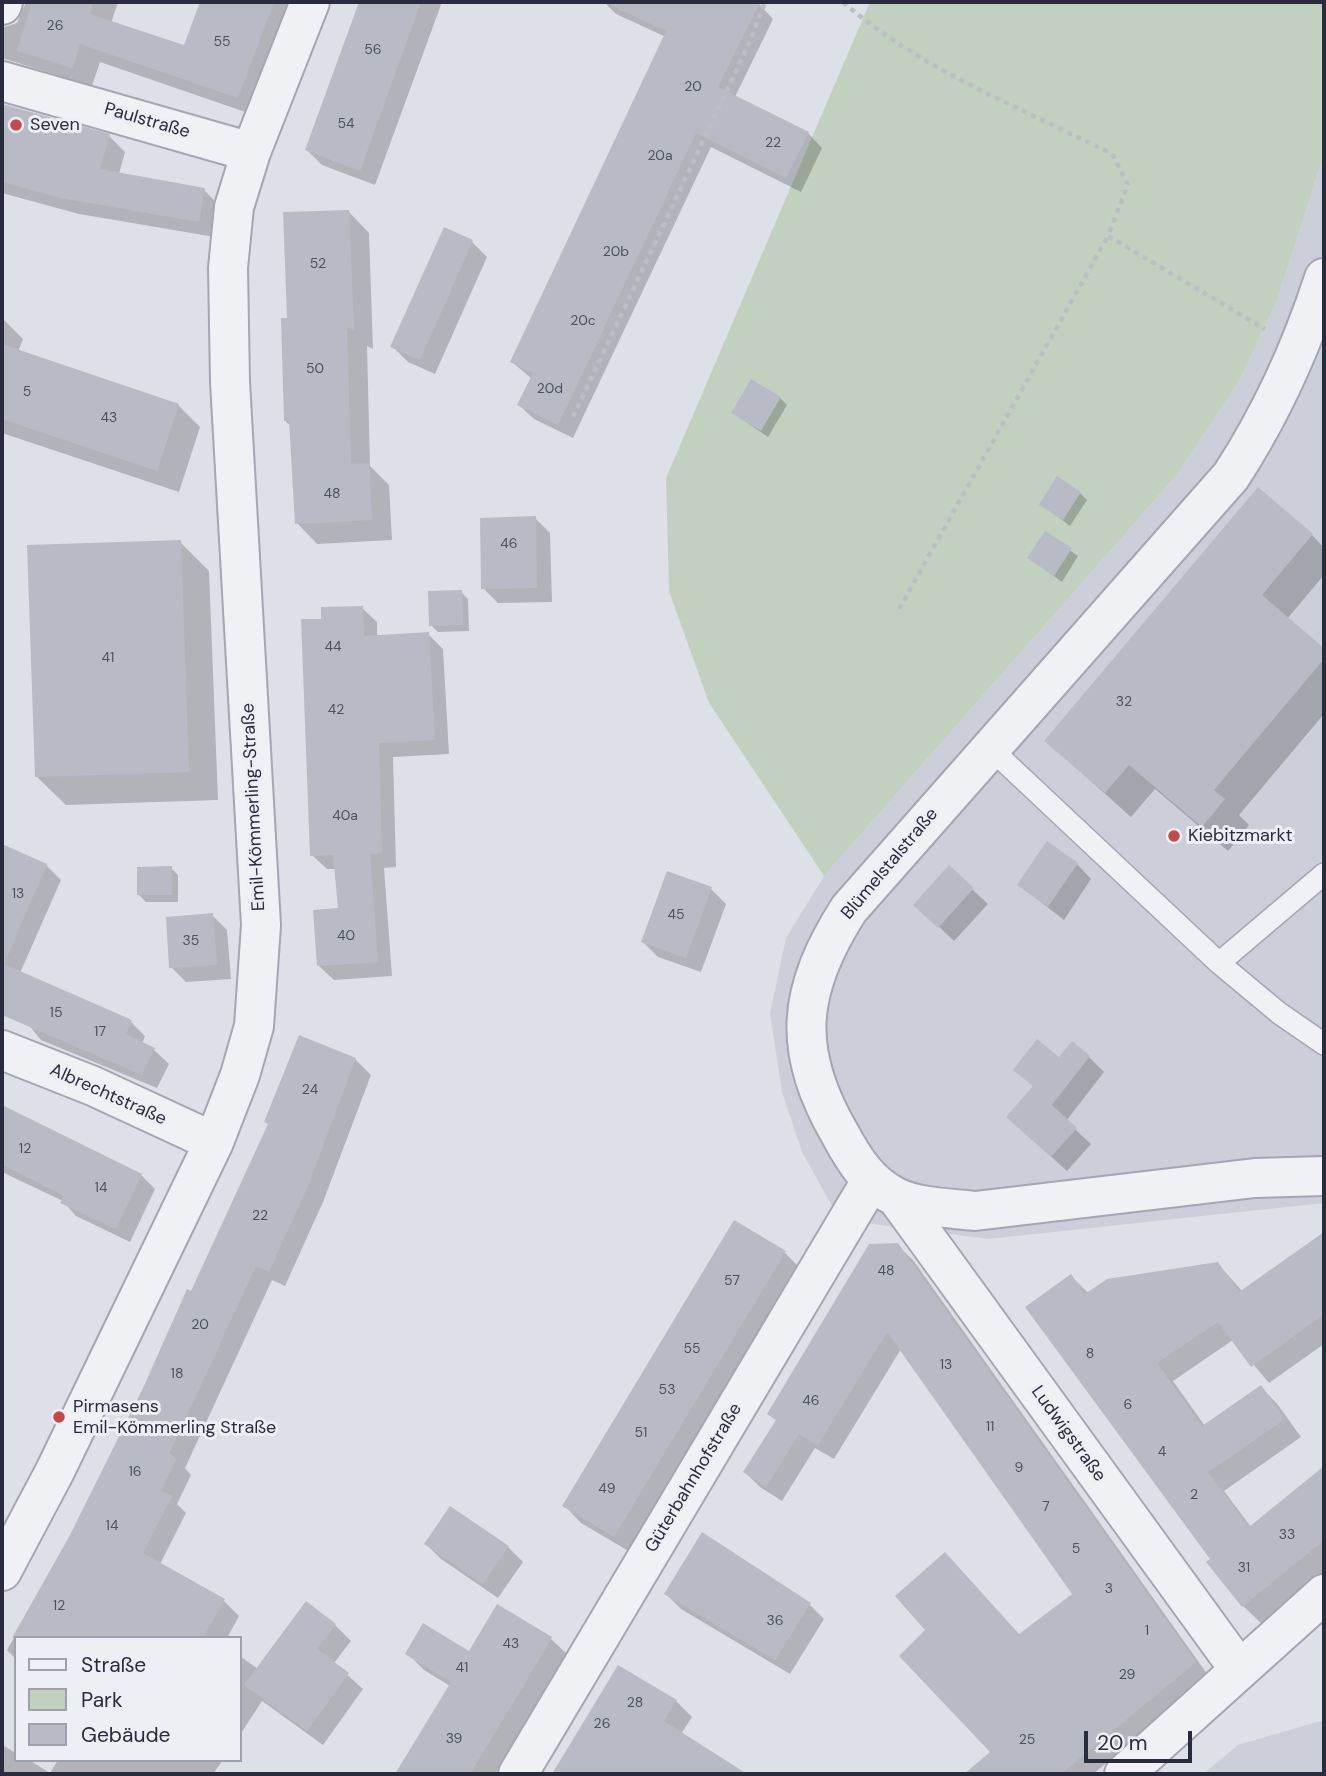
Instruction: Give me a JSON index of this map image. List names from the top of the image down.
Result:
{
  "streets": {
    "street": [
      "Paulstraße",
      "Emil-Kömmerling-Straße",
      "Blümelstalstraße",
      "Albrechtstraße",
      "Ludwigstraße",
      "Güterbahnhofstraße"
    ]
  },
  "crossings": [
    ["Paulstraße", "Emil-Kömmerling-Straße"],
    ["Emil-Kömmerling-Straße", "Albrechtstraße"],
    ["Blümelstalstraße", "Ludwigstraße"],
    ["Blümelstalstraße", "Güterbahnhofstraße"],
    ["Ludwigstraße", "Güterbahnhofstraße"]
  ],
  "places": ["Seven", "Kiebitzmarkt", "Pirmasens Emil-Kömmerling Straße"],
  "house_numbers": [
    "26",
    "55",
    "56",
    "20",
    "54",
    "22",
    "20a",
    "20b",
    "52",
    "20c",
    "50",
    "20d",
    "5",
    "43",
    "48",
    "46",
    "44",
    "41",
    "32",
    "42",
    "40a",
    "13",
    "45",
    "40",
    "35",
    "15",
    "17",
    "24",
    "12",
    "14",
    "22",
    "48",
    "57",
    "20",
    "55",
    "8",
    "13",
    "18",
    "53",
    "46",
    "6",
    "11",
    "51",
    "4",
    "9",
    "16",
    "49",
    "2",
    "7",
    "14",
    "33",
    "5",
    "31",
    "3",
    "12",
    "36",
    "1",
    "43",
    "41",
    "29",
    "28",
    "26",
    "39",
    "25"
  ],
  "legend": ["Straße", "Park", "Gebäude"],
  "scale_bar": "20 m"
}
